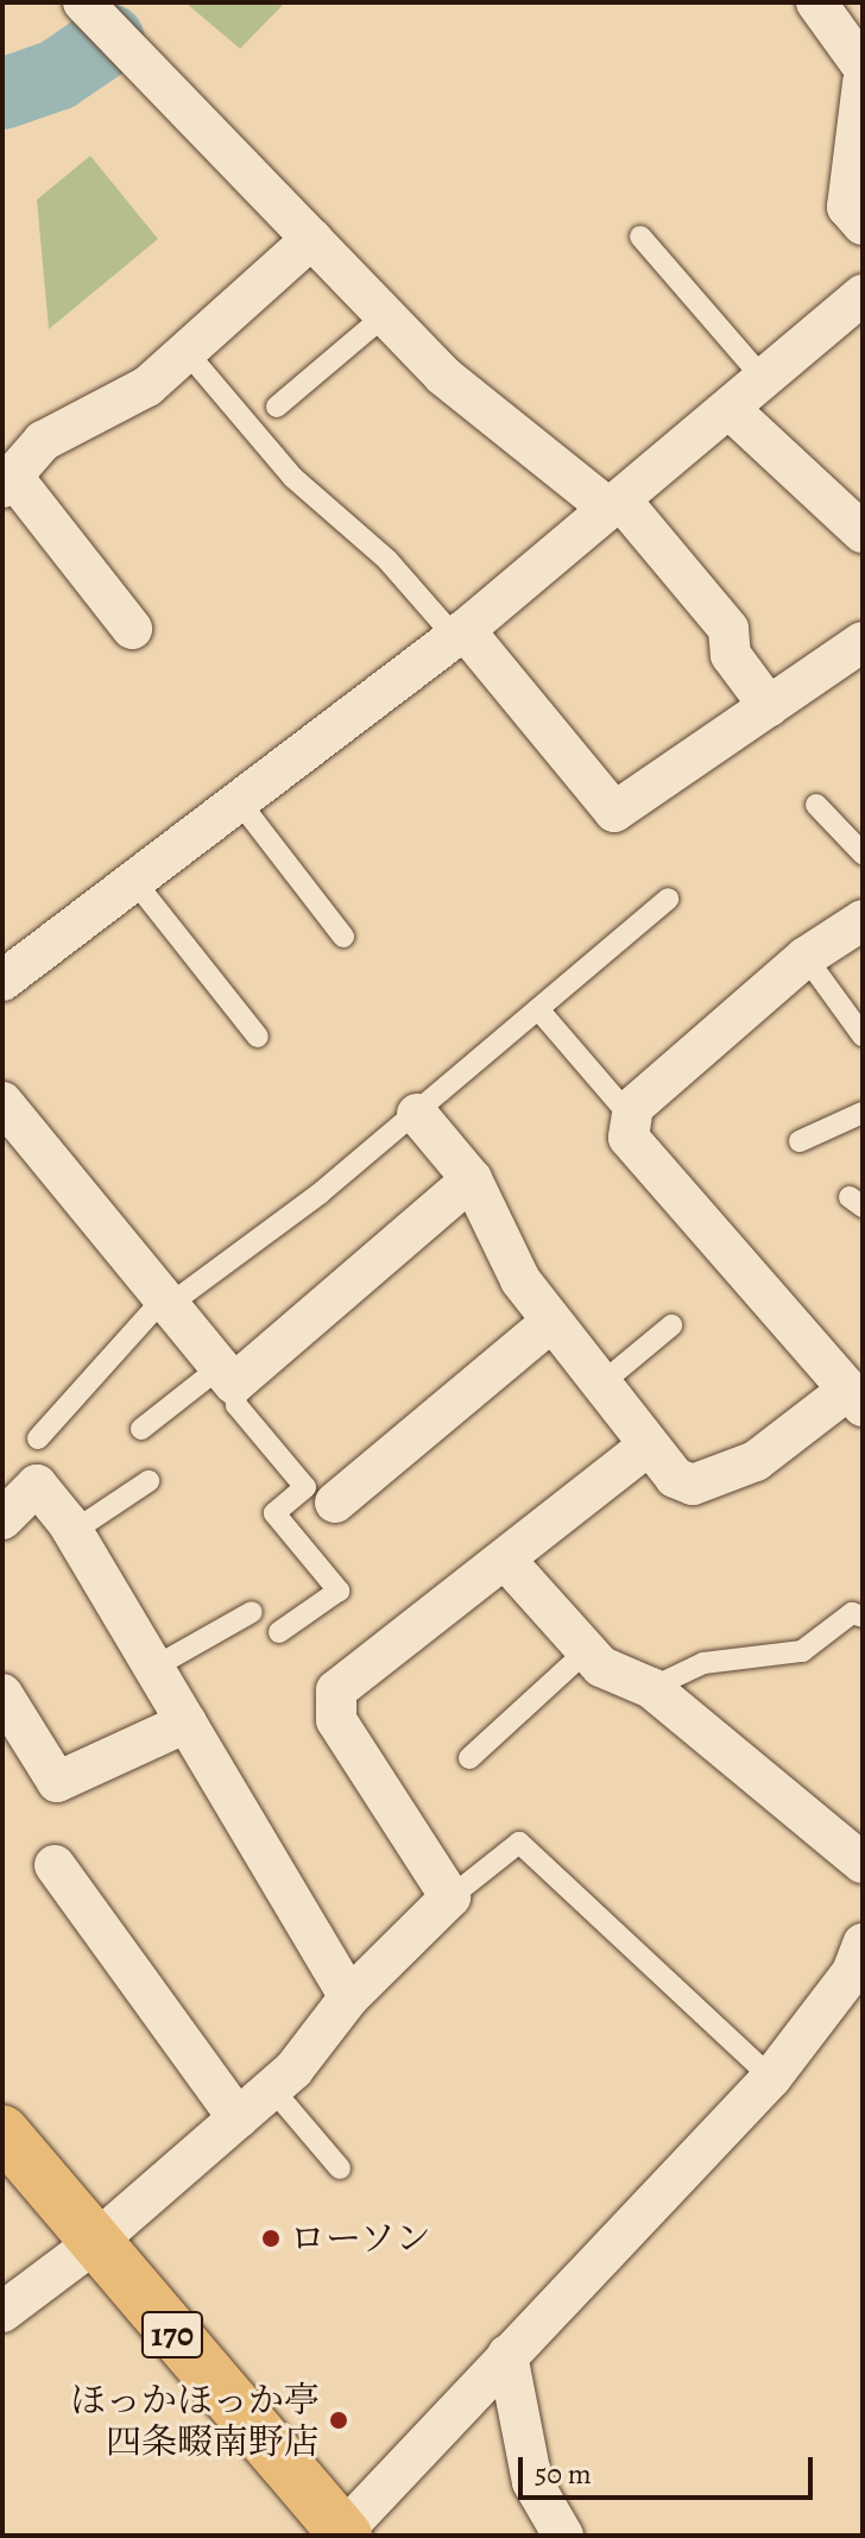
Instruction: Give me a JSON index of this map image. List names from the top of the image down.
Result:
{
  "streets": {
    "highway": ["170"]
  },
  "places": ["ローソン", "ほっかほっか亭 四条畷南野店"],
  "scale_bar": "50 m"
}
